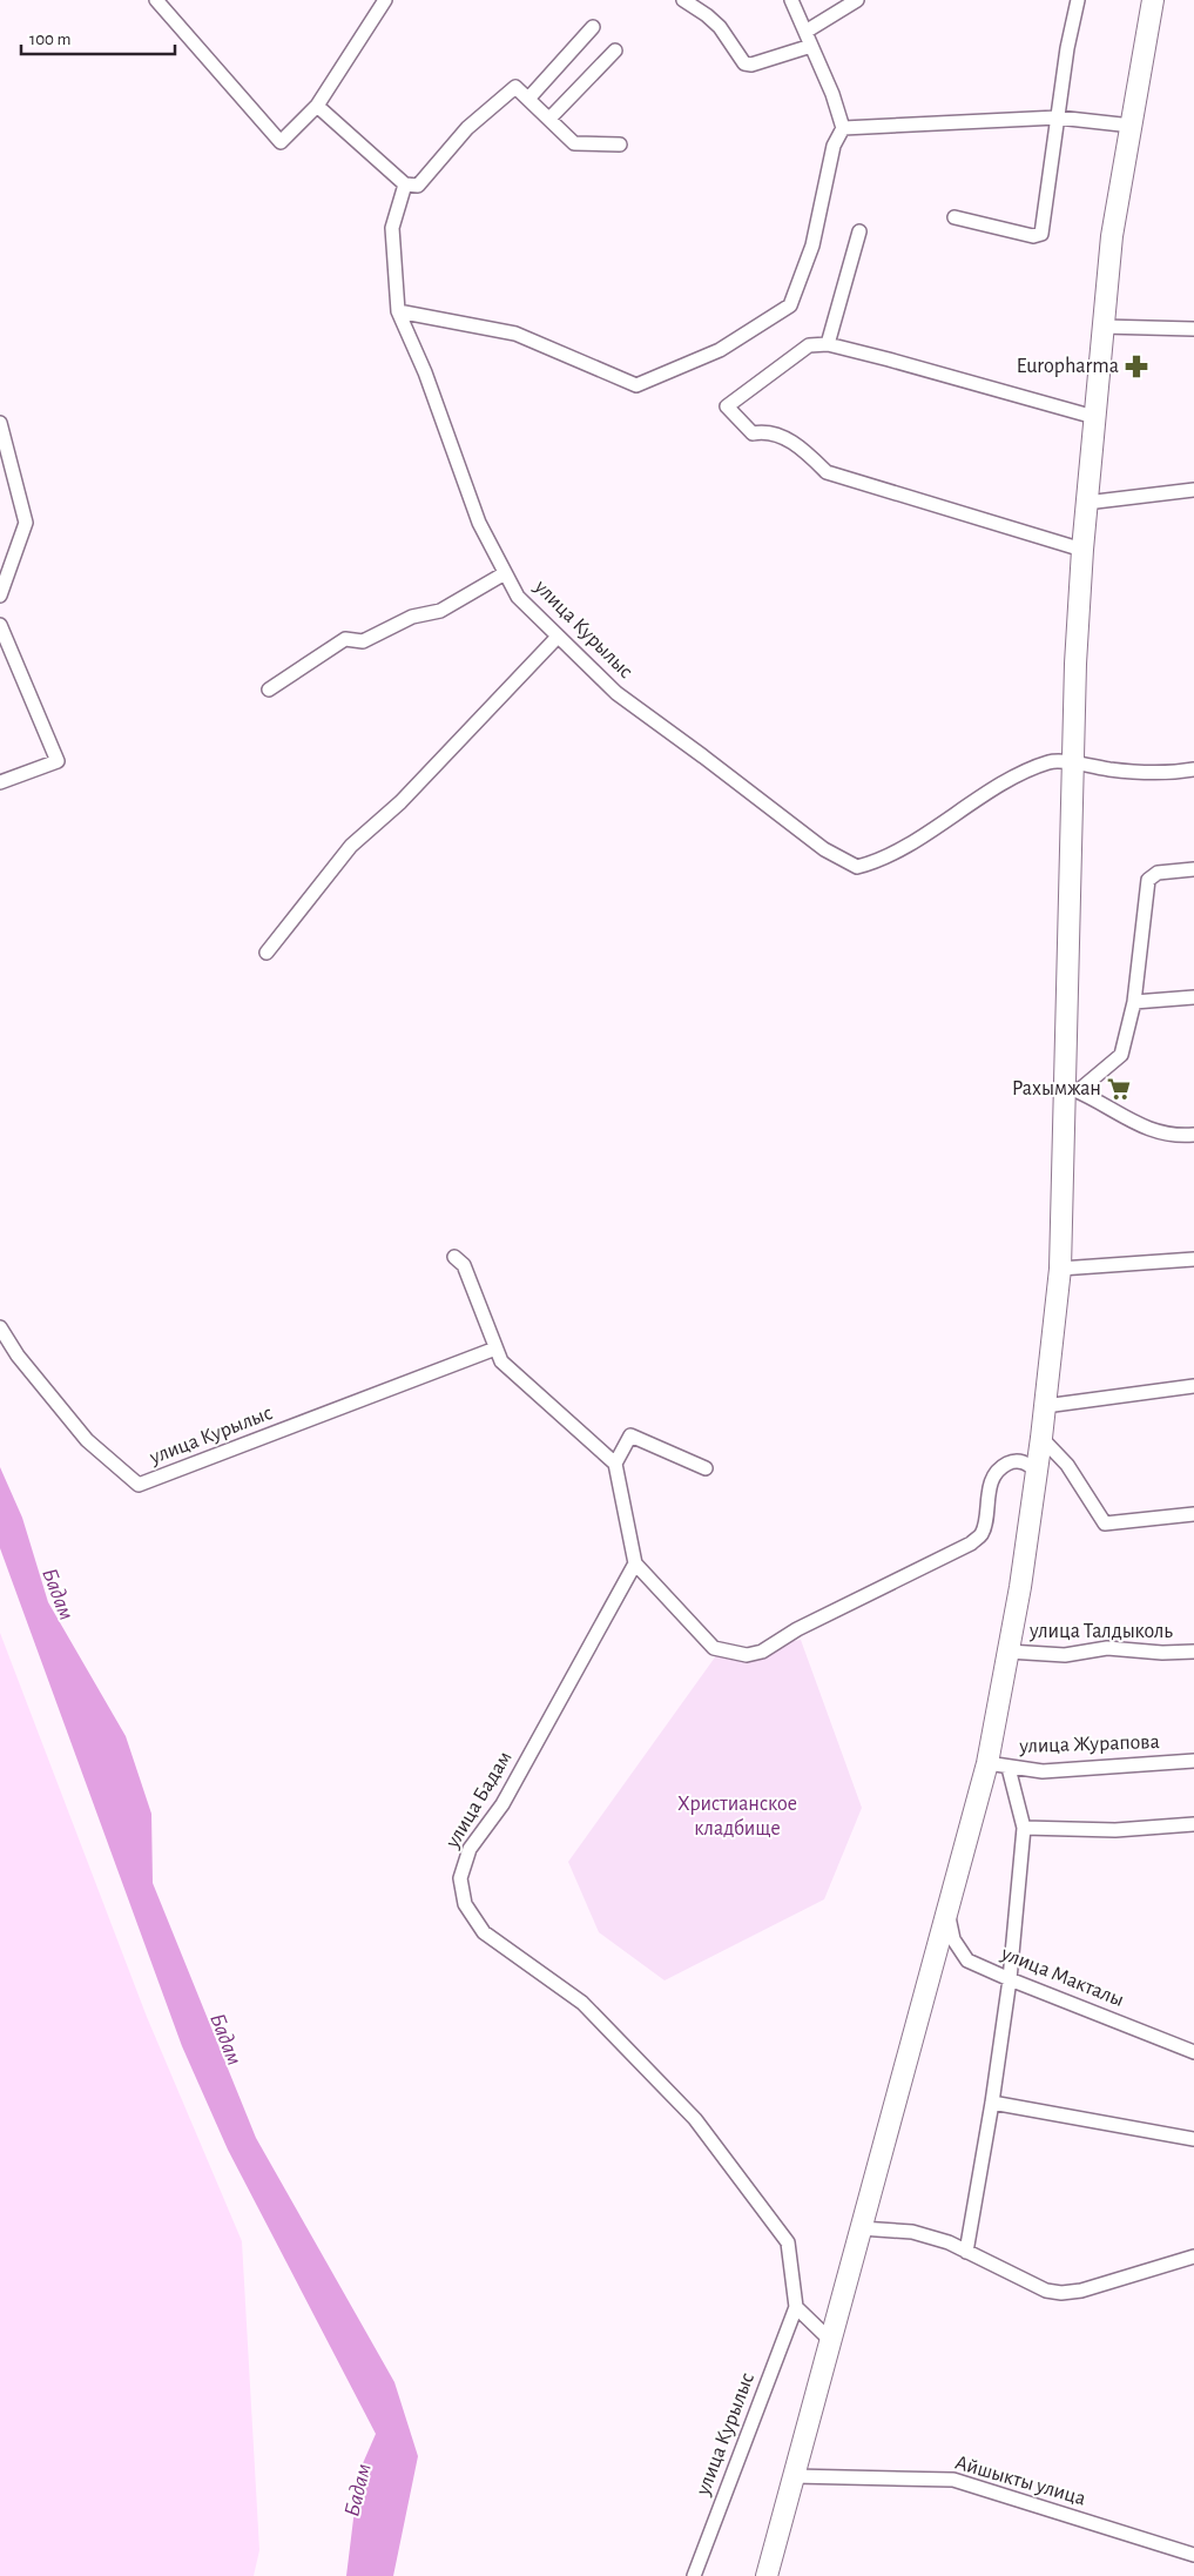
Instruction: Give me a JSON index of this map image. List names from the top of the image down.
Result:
{
  "streets": {
    "street": [
      "улица Курылыс",
      "улица Талдыколь",
      "улица Журапова",
      "улица Бадам",
      "улица Макталы",
      "Айшыкты улица"
    ]
  },
  "crossings": [
    ["улица Курылыс", "улица Бадам"]
  ],
  "water": ["Бадам"],
  "parks": ["Христианское кладбище"],
  "places": {
    "pharmacy": ["Europharma"],
    "supermarket": ["Рахымжан"]
  },
  "scale_bar": "100 m"
}
